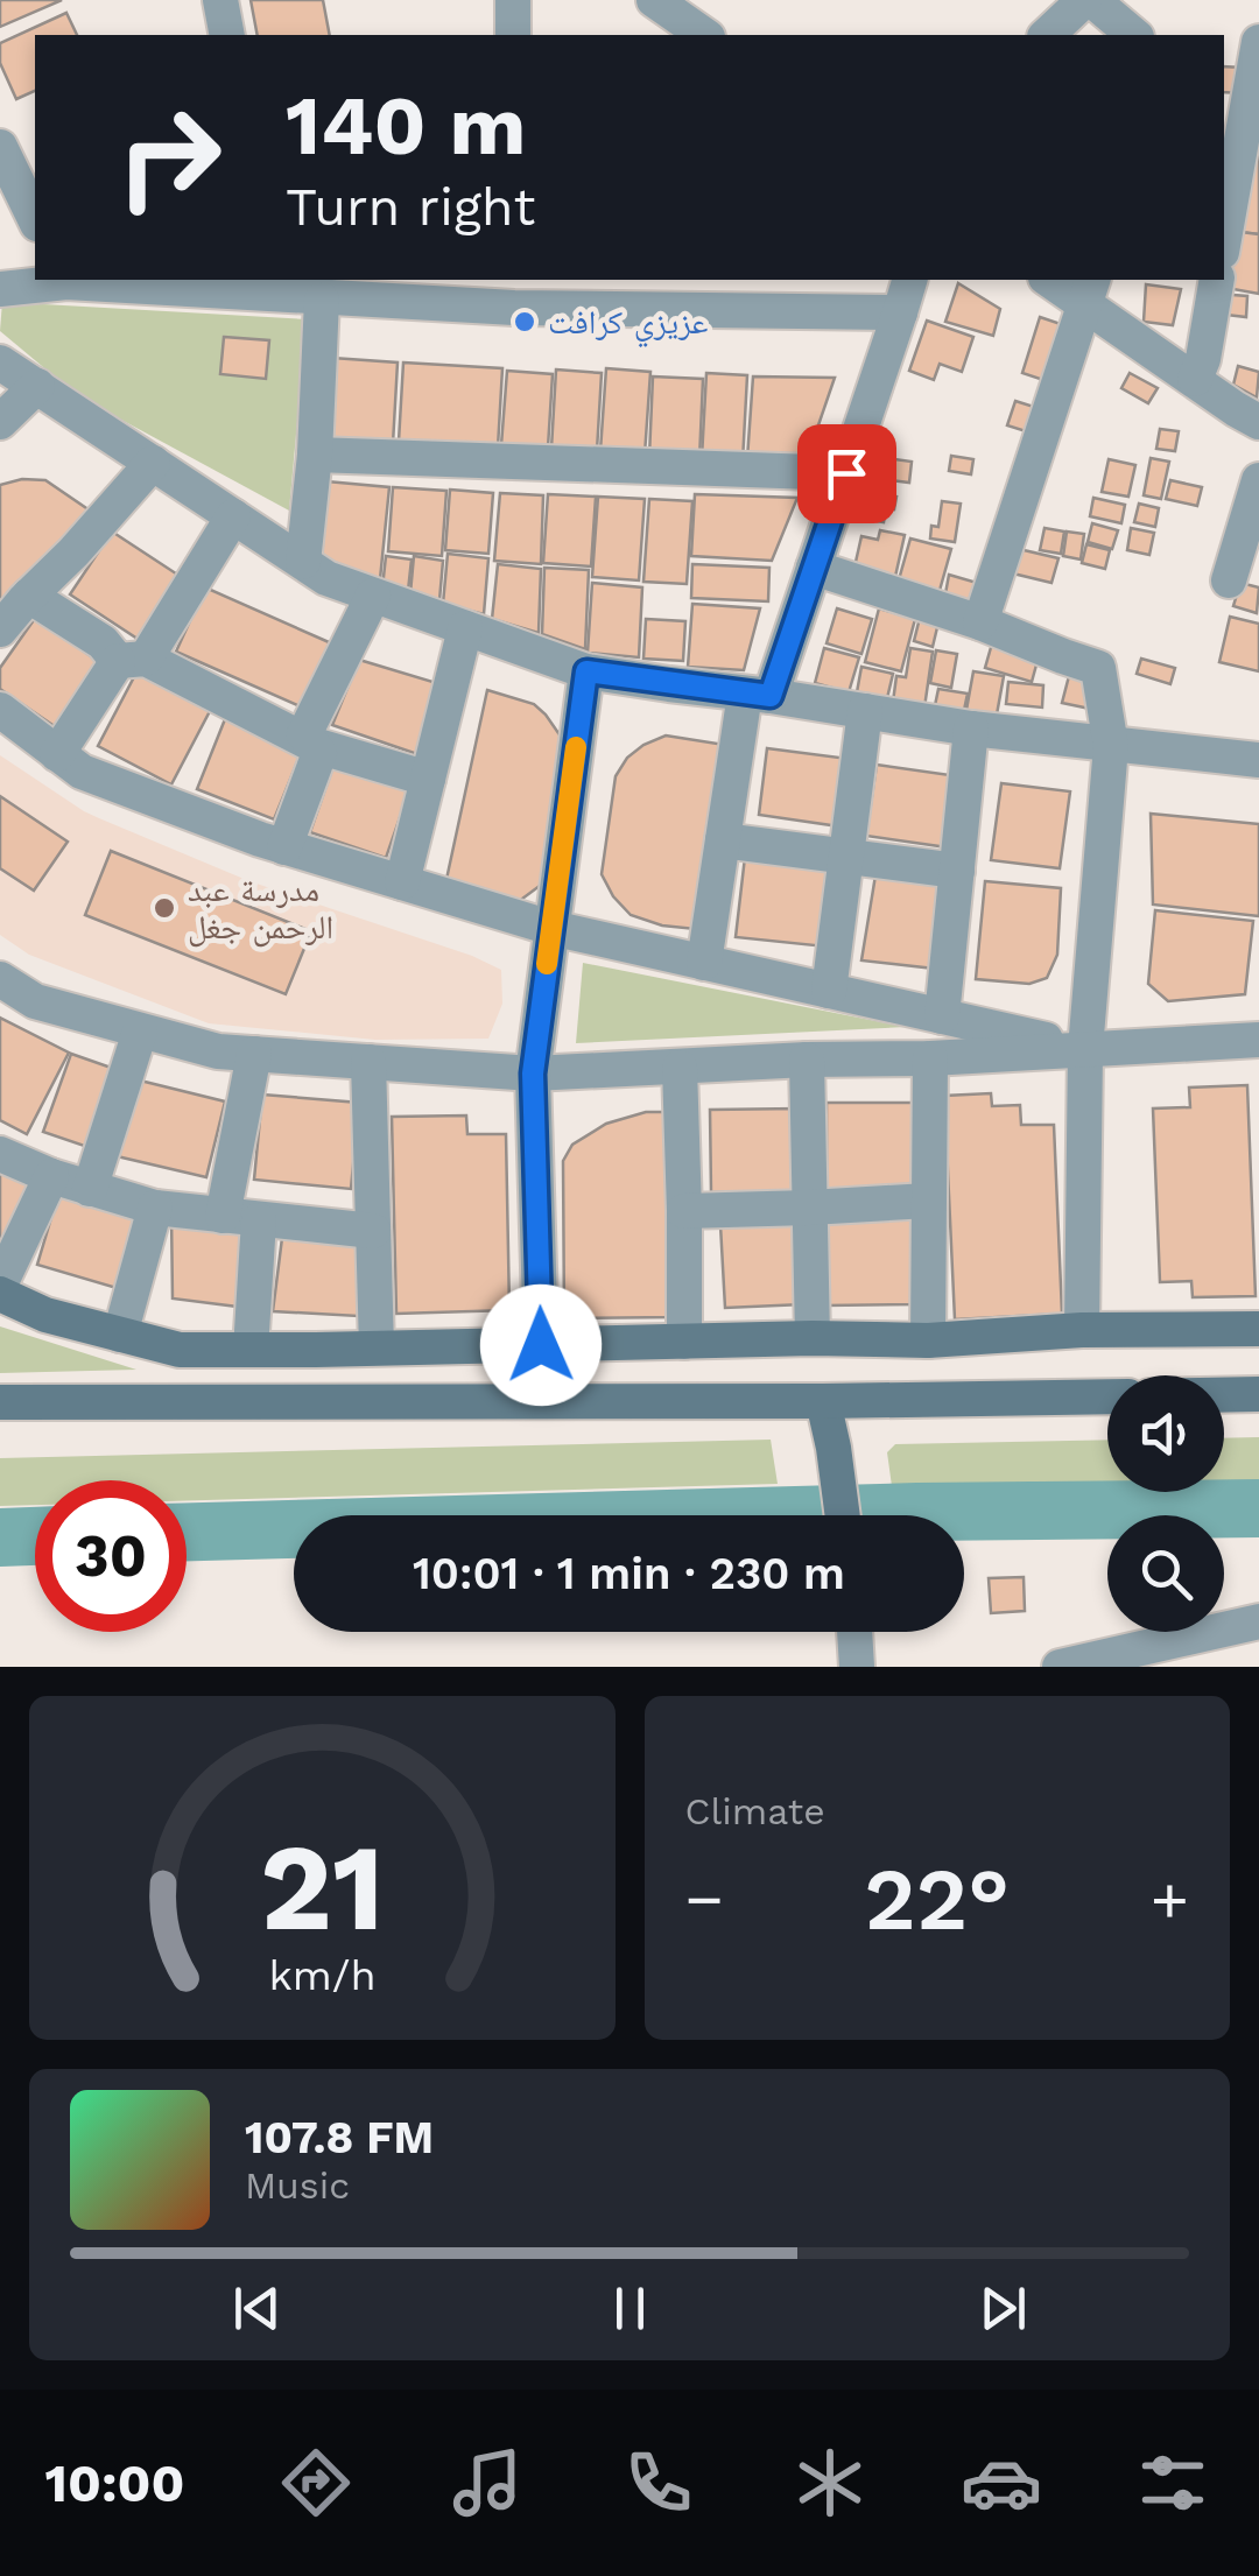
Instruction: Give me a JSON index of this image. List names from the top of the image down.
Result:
{
  "places": ["عزيزي كرافت", "مدرسة عبد الرحمن جغل"],
  "page": {
    "turn": ["140 m", "Turn right"],
    "limit": "30",
    "trip": "10:01 · 1 min · 230 m",
    "tile": "Climate",
    "heat": ["−", "22°", "+"],
    "song": ["107.8 FM", "Music"],
    "tabs": "10:00",
    "gauge": ["21", "km/h"]
  }
}
